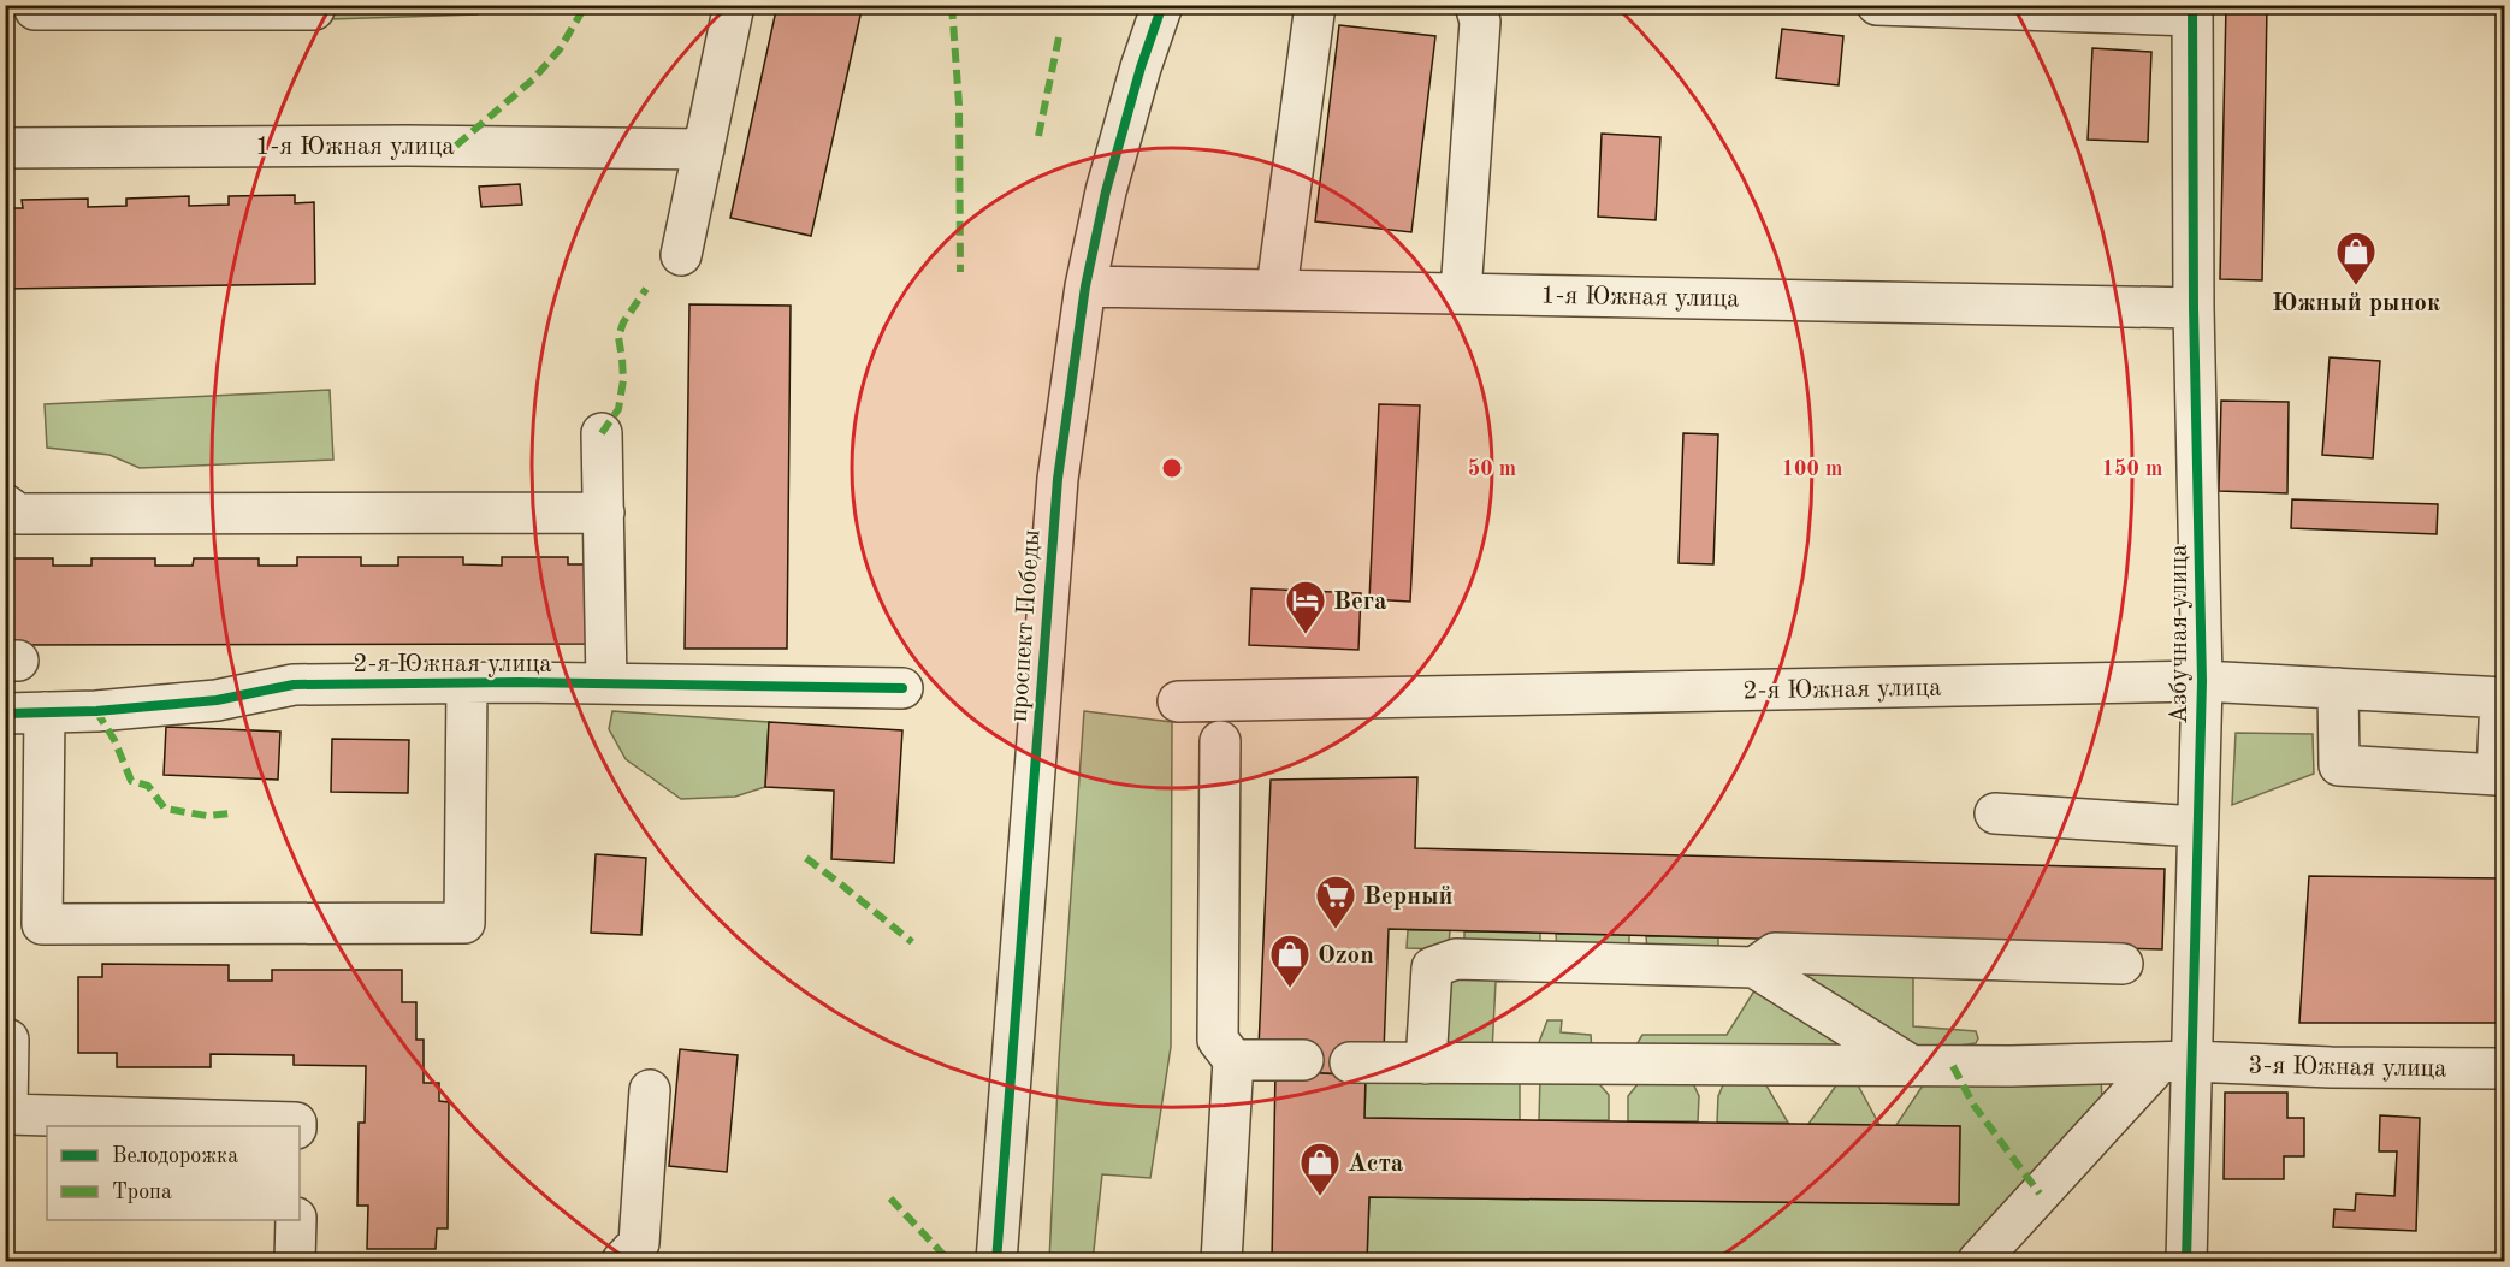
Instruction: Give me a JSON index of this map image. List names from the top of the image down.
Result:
{
  "streets": {
    "street": [
      "1-я Южная улица",
      "проспект Победы",
      "Азбучная улица",
      "2-я Южная улица",
      "3-я Южная улица"
    ]
  },
  "crossings": [
    ["1-я Южная улица", "проспект Победы"],
    ["1-я Южная улица", "Азбучная улица"],
    ["Азбучная улица", "2-я Южная улица"],
    ["Азбучная улица", "3-я Южная улица"]
  ],
  "places": {
    "shop": ["Южный рынок", "Ozon", "Аста"],
    "hotel": ["Вега"],
    "supermarket": ["Верный"]
  },
  "legend": ["Велодорожка", "Тропа"],
  "rings": ["50 m", "100 m", "150 m"]
}
